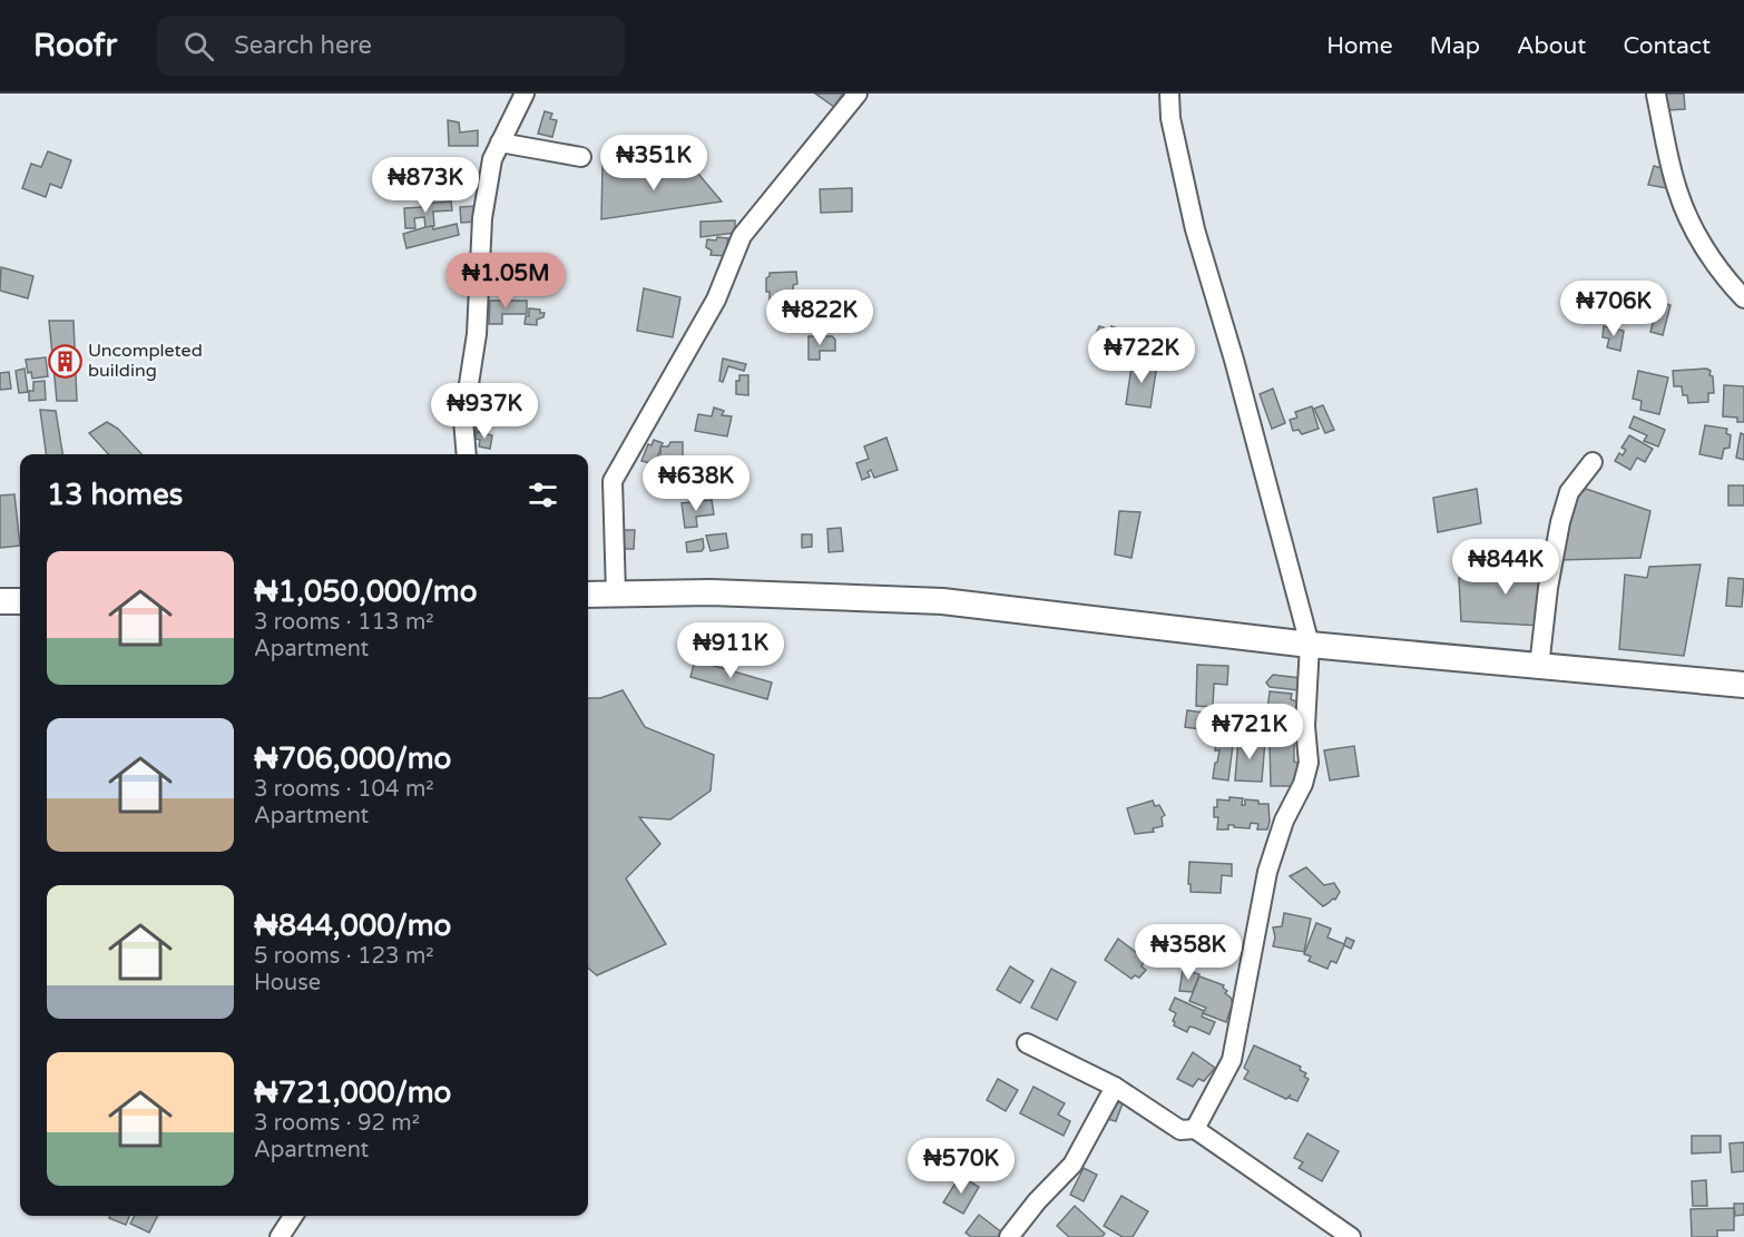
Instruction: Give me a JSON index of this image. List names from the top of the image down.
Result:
{
  "places": {
    "building": ["Uncompleted building"]
  },
  "page": {
    "header": "Roofr",
    "search": "Search here",
    "nav": [
      "Home",
      "Map",
      "About",
      "Contact"
    ],
    "price": [
      "₦351K",
      "₦873K",
      "₦1.05M",
      "₦706K",
      "₦822K",
      "₦722K",
      "₦937K",
      "₦638K",
      "₦844K",
      "₦911K",
      "₦721K",
      "₦358K",
      "₦570K"
    ],
    "heading": "13 homes",
    "list": [
      {
        "name": "₦1,050,000/mo",
        "note": "3 rooms · 113 m² · Apartment"
      },
      {
        "name": "₦706,000/mo",
        "note": "3 rooms · 104 m² · Apartment"
      },
      {
        "name": "₦844,000/mo",
        "note": "5 rooms · 123 m² · House"
      },
      {
        "name": "₦721,000/mo",
        "note": "3 rooms · 92 m² · Apartment"
      }
    ]
  }
}
